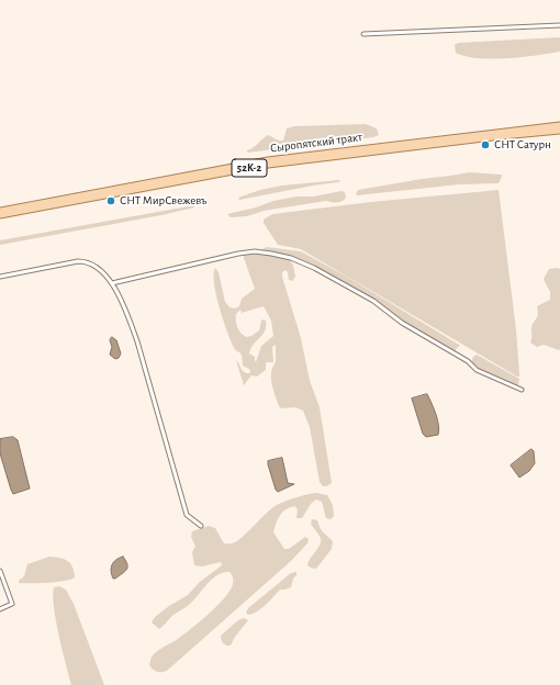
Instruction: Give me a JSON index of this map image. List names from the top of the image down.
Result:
{
  "streets": {
    "main road": ["Сыропятский тракт", "52К-2"]
  },
  "places": ["СНТ Сатурн", "СНТ МирСвежевъ"]
}
